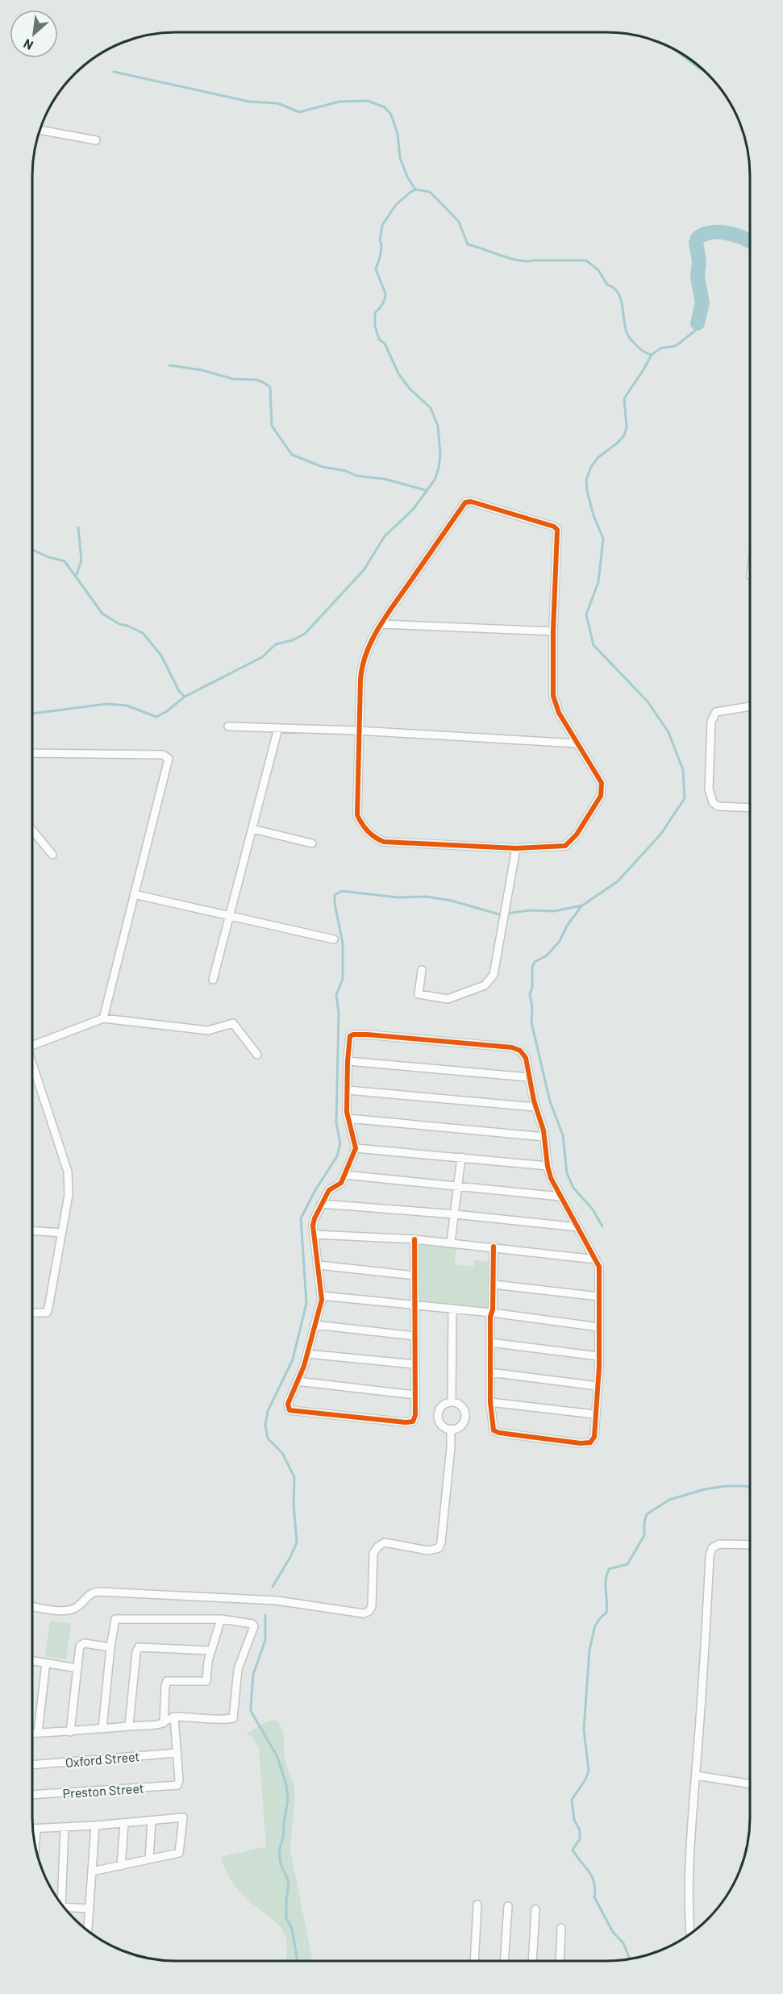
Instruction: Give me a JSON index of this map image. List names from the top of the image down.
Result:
{
  "streets": {
    "street": ["Oxford Street", "Preston Street"]
  },
  "crossings": [
    ["Oxford Street", "Preston Street"]
  ],
  "north": "bottom left"
}
